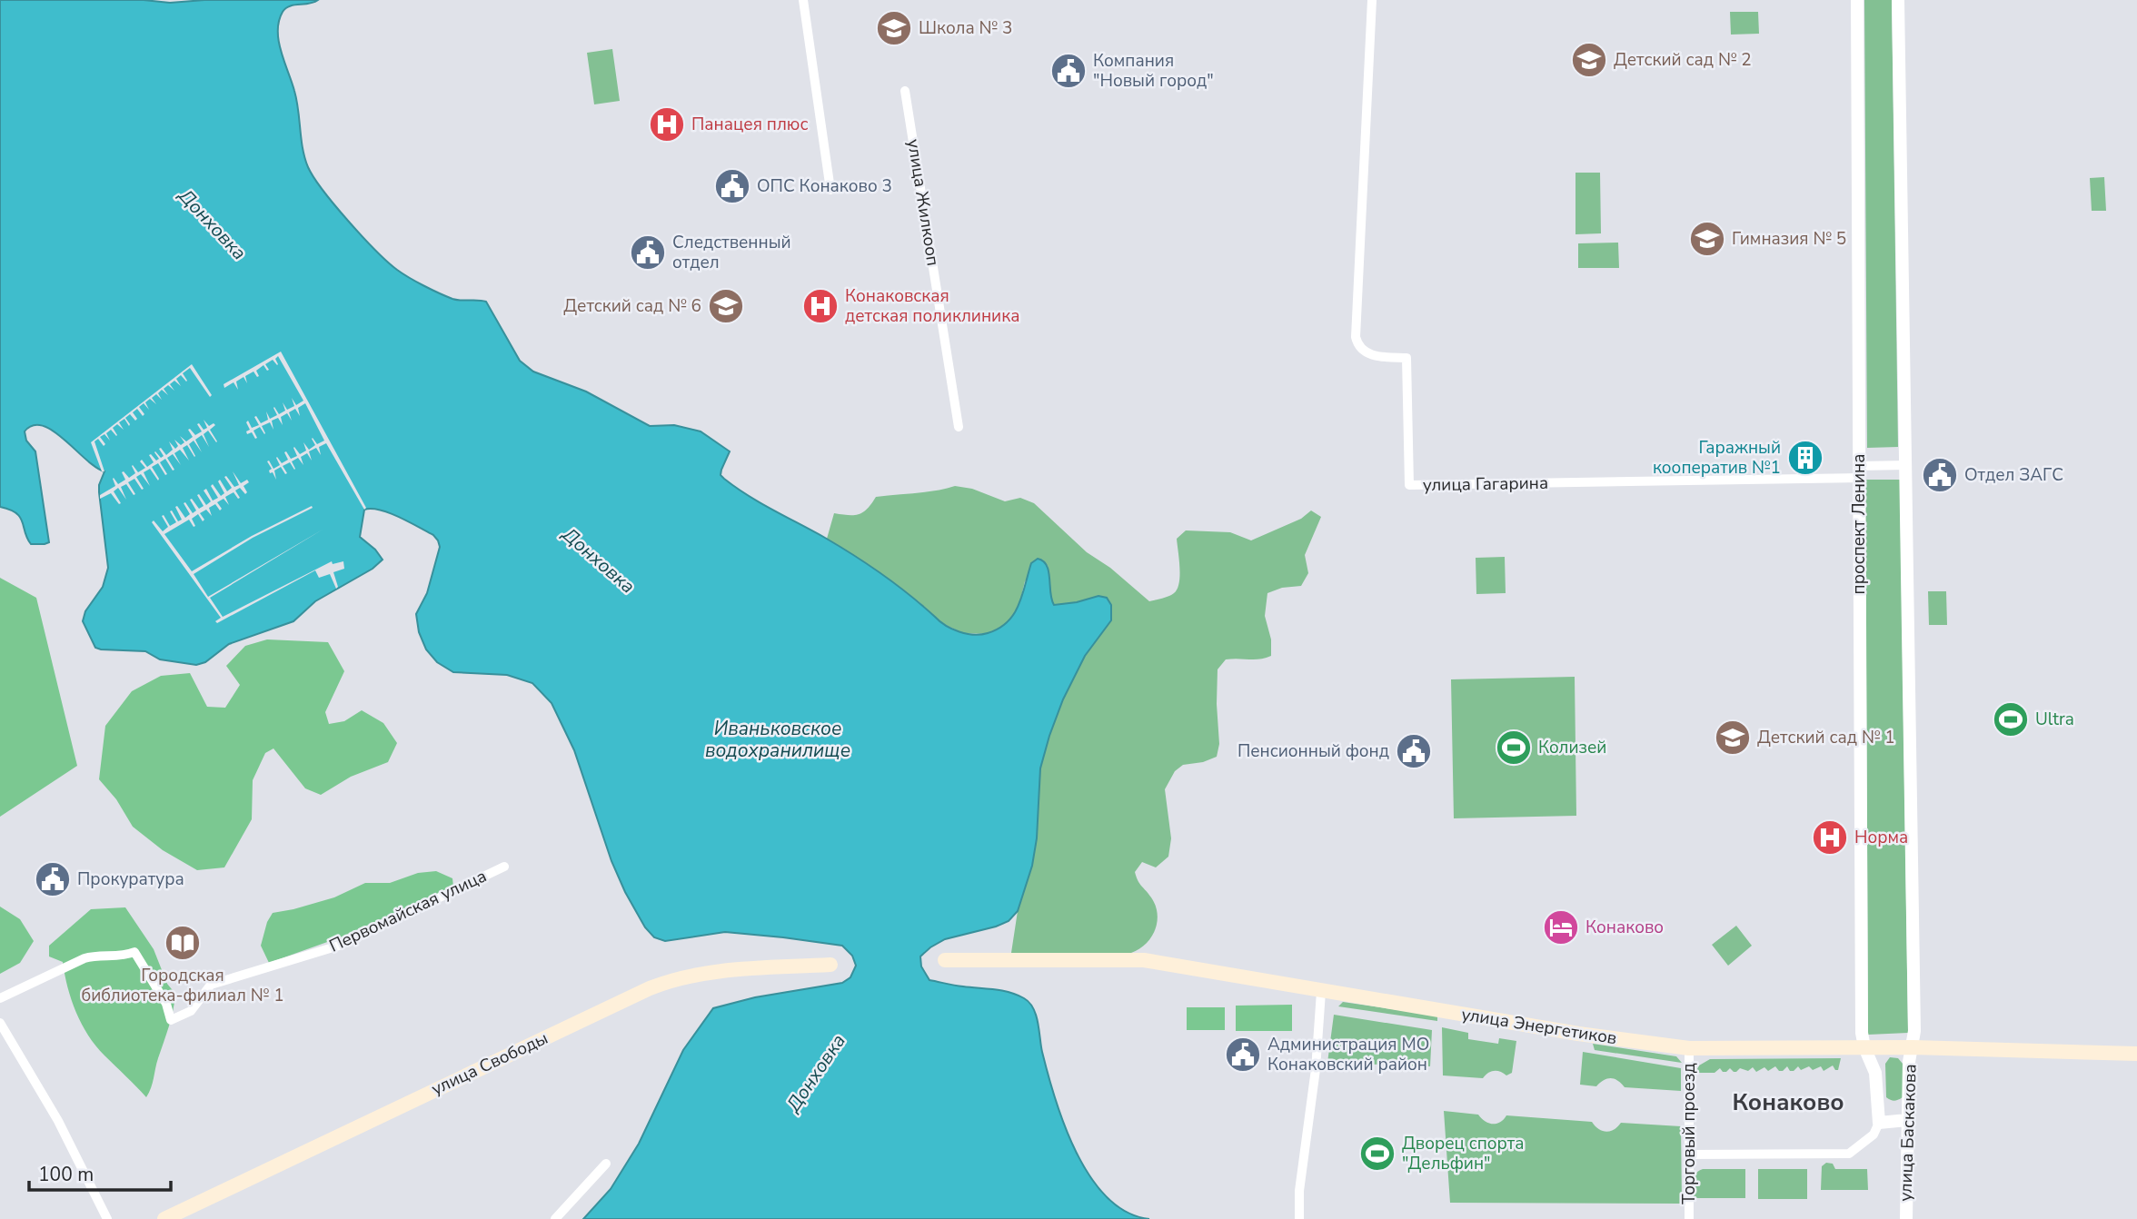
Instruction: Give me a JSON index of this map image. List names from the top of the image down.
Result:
{
  "streets": {
    "main road": ["улица Энергетиков", "улица Свободы"],
    "street": [
      "улица Жилкооп",
      "улица Гагарина",
      "проспект Ленина",
      "Первомайская улица",
      "улица Баскакова",
      "Торговый проезд"
    ]
  },
  "crossings": [
    ["улица Гагарина", "проспект Ленина"],
    ["проспект Ленина", "улица Энергетиков"],
    ["улица Энергетиков", "улица Баскакова"],
    ["улица Энергетиков", "Торговый проезд"]
  ],
  "districts": ["Конаково"],
  "water": ["Донховка", "Иваньковское водохранилище"],
  "places": {
    "school or university": [
      "Школа № 3",
      "Детский сад № 2",
      "Гимназия № 5",
      "Детский сад № 6",
      "Детский сад № 1"
    ],
    "public building": [
      "Компания \"Новый город\"",
      "ОПС Конаково 3",
      "Следственный отдел",
      "Отдел ЗАГС",
      "Пенсионный фонд",
      "Прокуратура",
      "Администрация МО Конаковский район"
    ],
    "hospital": ["Панацея плюс", "Конаковская детская поликлиника", "Норма"],
    "building": ["Гаражный кооператив №1"],
    "sports": ["Ultra", "Колизей", "Дворец спорта \"Дельфин\""],
    "hotel": ["Конаково"],
    "library": ["Городская библиотека-филиал № 1"]
  },
  "scale_bar": "100 m"
}
